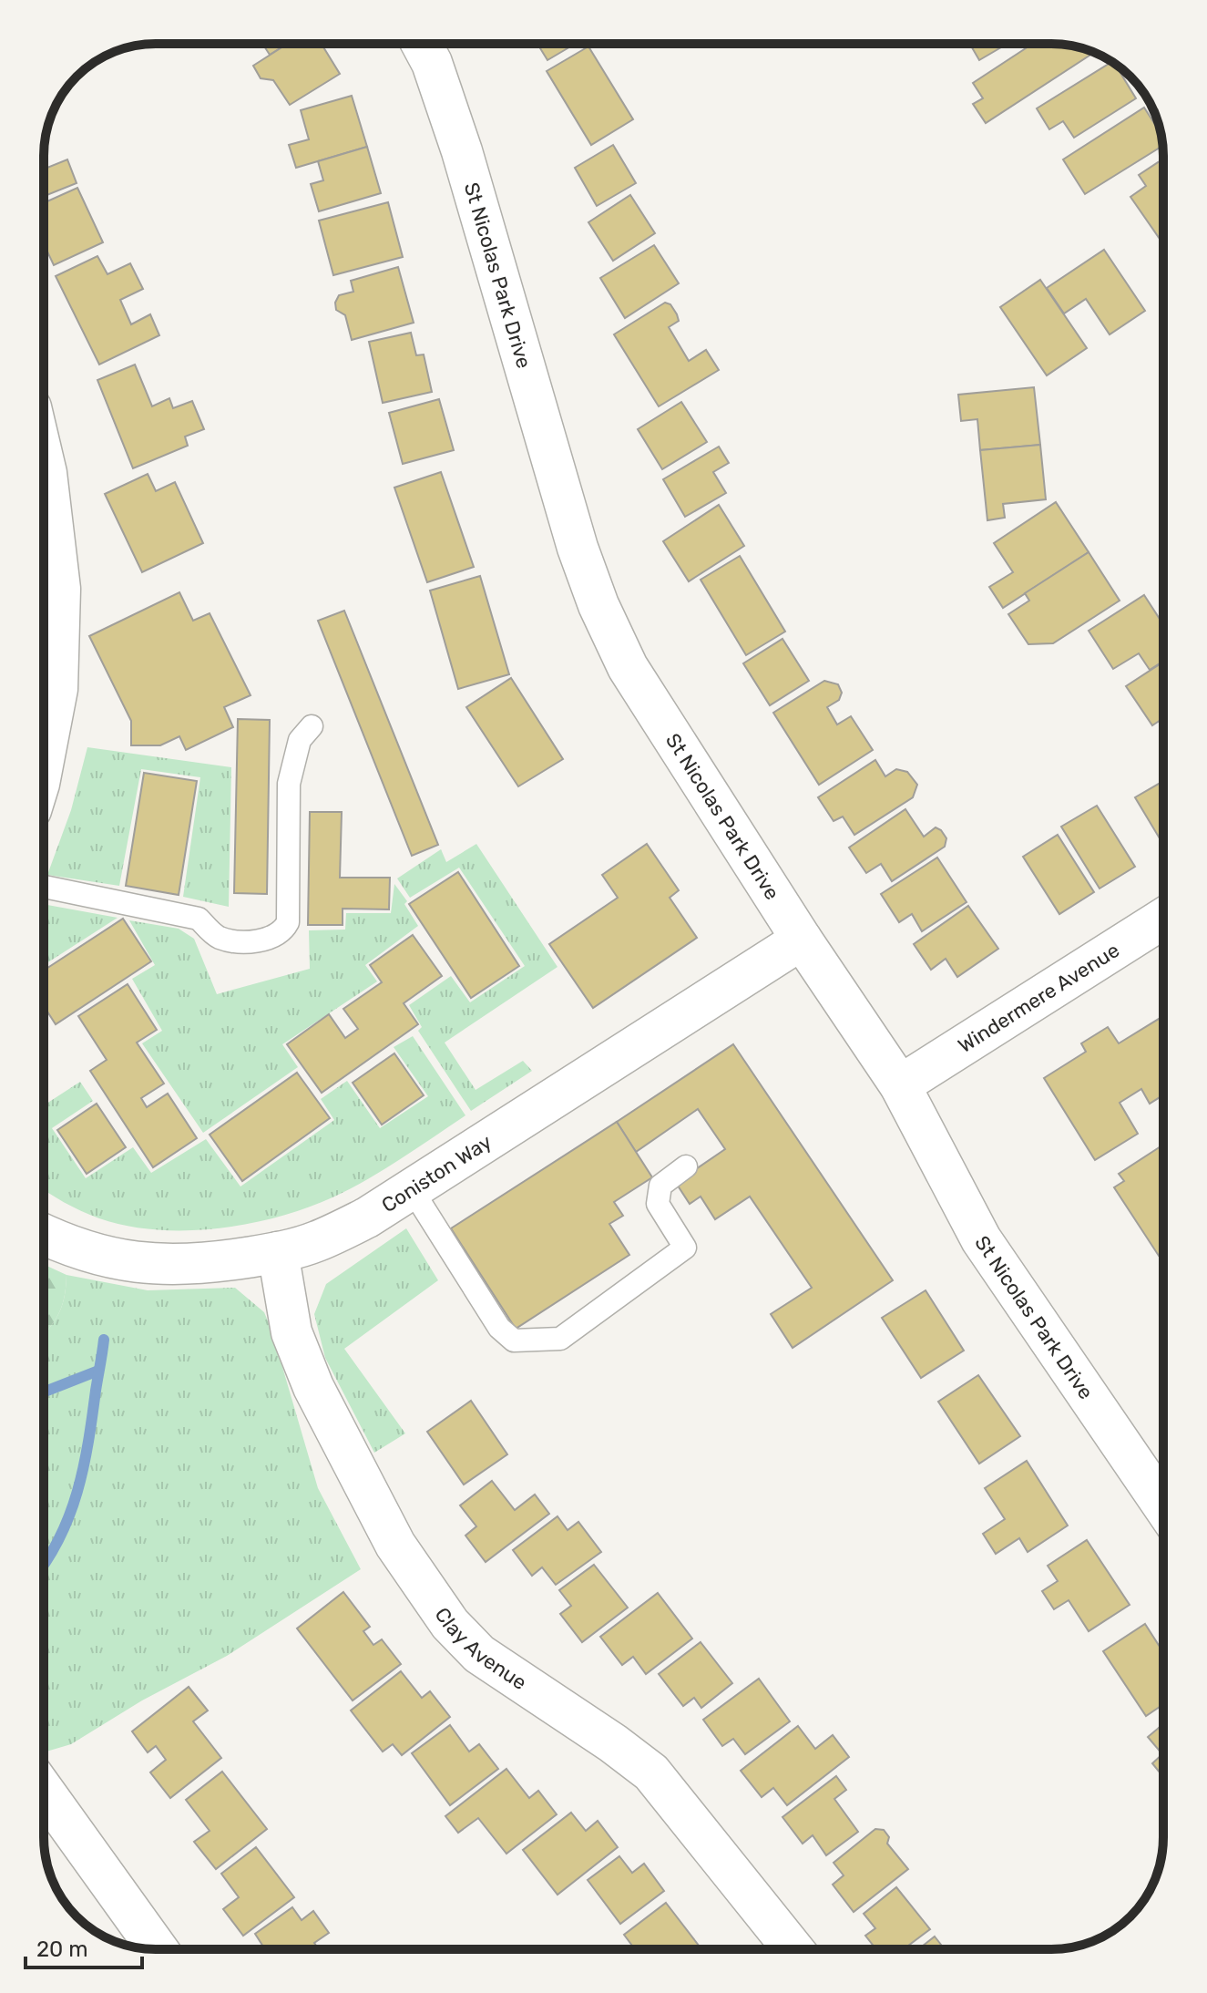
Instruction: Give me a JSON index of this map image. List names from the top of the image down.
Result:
{
  "streets": {
    "street": [
      "St Nicolas Park Drive",
      "Windermere Avenue",
      "Coniston Way",
      "Clay Avenue"
    ]
  },
  "crossings": [
    ["St Nicolas Park Drive", "Windermere Avenue"],
    ["St Nicolas Park Drive", "Coniston Way"],
    ["Coniston Way", "Clay Avenue"]
  ],
  "scale_bar": "20 m"
}
